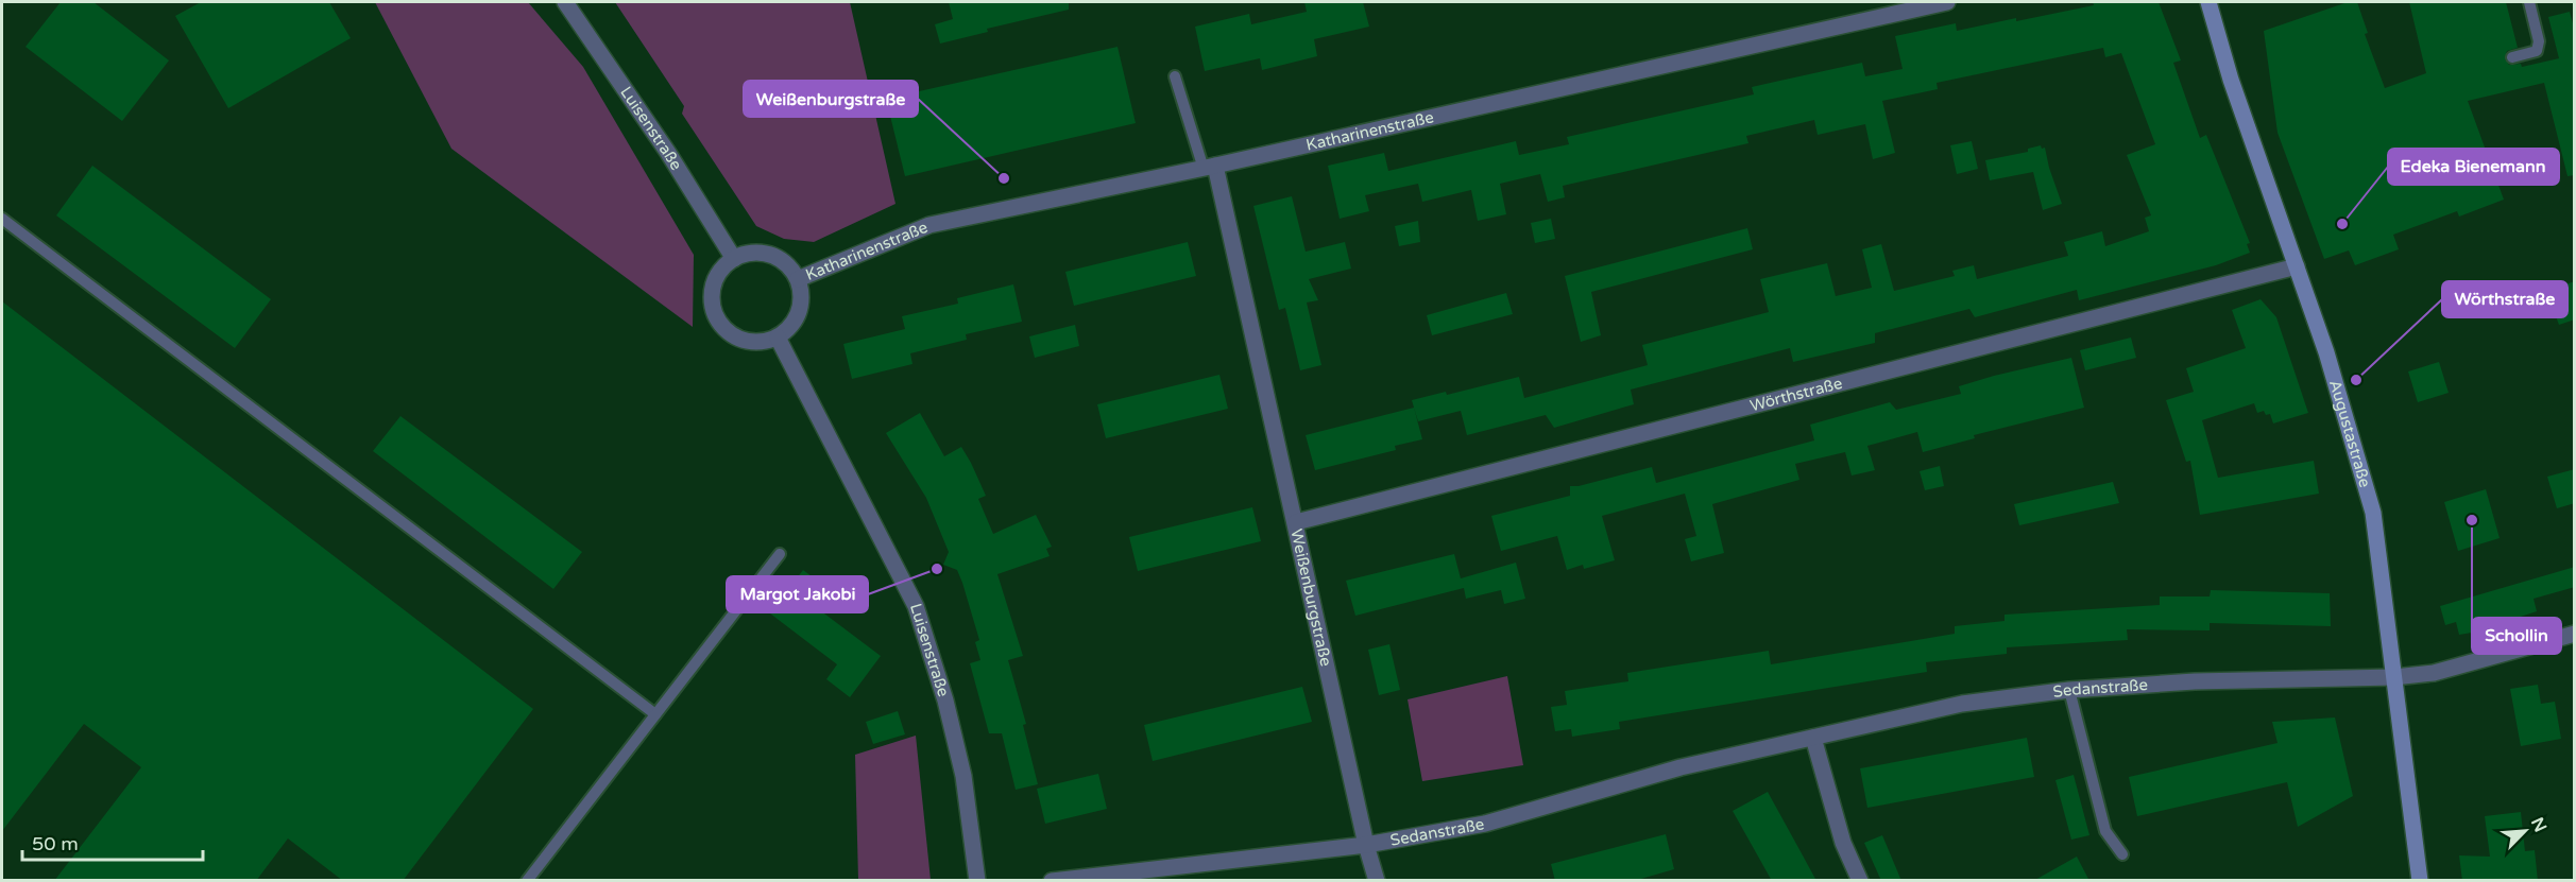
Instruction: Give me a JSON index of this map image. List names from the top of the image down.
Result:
{
  "streets": {
    "main road": ["Augustastraße"],
    "street": [
      "Luisenstraße",
      "Katharinenstraße",
      "Wörthstraße",
      "Weißenburgstraße",
      "Sedanstraße"
    ]
  },
  "crossings": [
    ["Luisenstraße", "Katharinenstraße"],
    ["Katharinenstraße", "Weißenburgstraße"],
    ["Wörthstraße", "Augustastraße"],
    ["Wörthstraße", "Weißenburgstraße"],
    ["Augustastraße", "Sedanstraße"],
    ["Weißenburgstraße", "Sedanstraße"]
  ],
  "places": [
    "Weißenburgstraße",
    "Edeka Bienemann",
    "Wörthstraße",
    "Schollin",
    "Margot Jakobi"
  ],
  "scale_bar": "50 m",
  "north": "top right"
}
